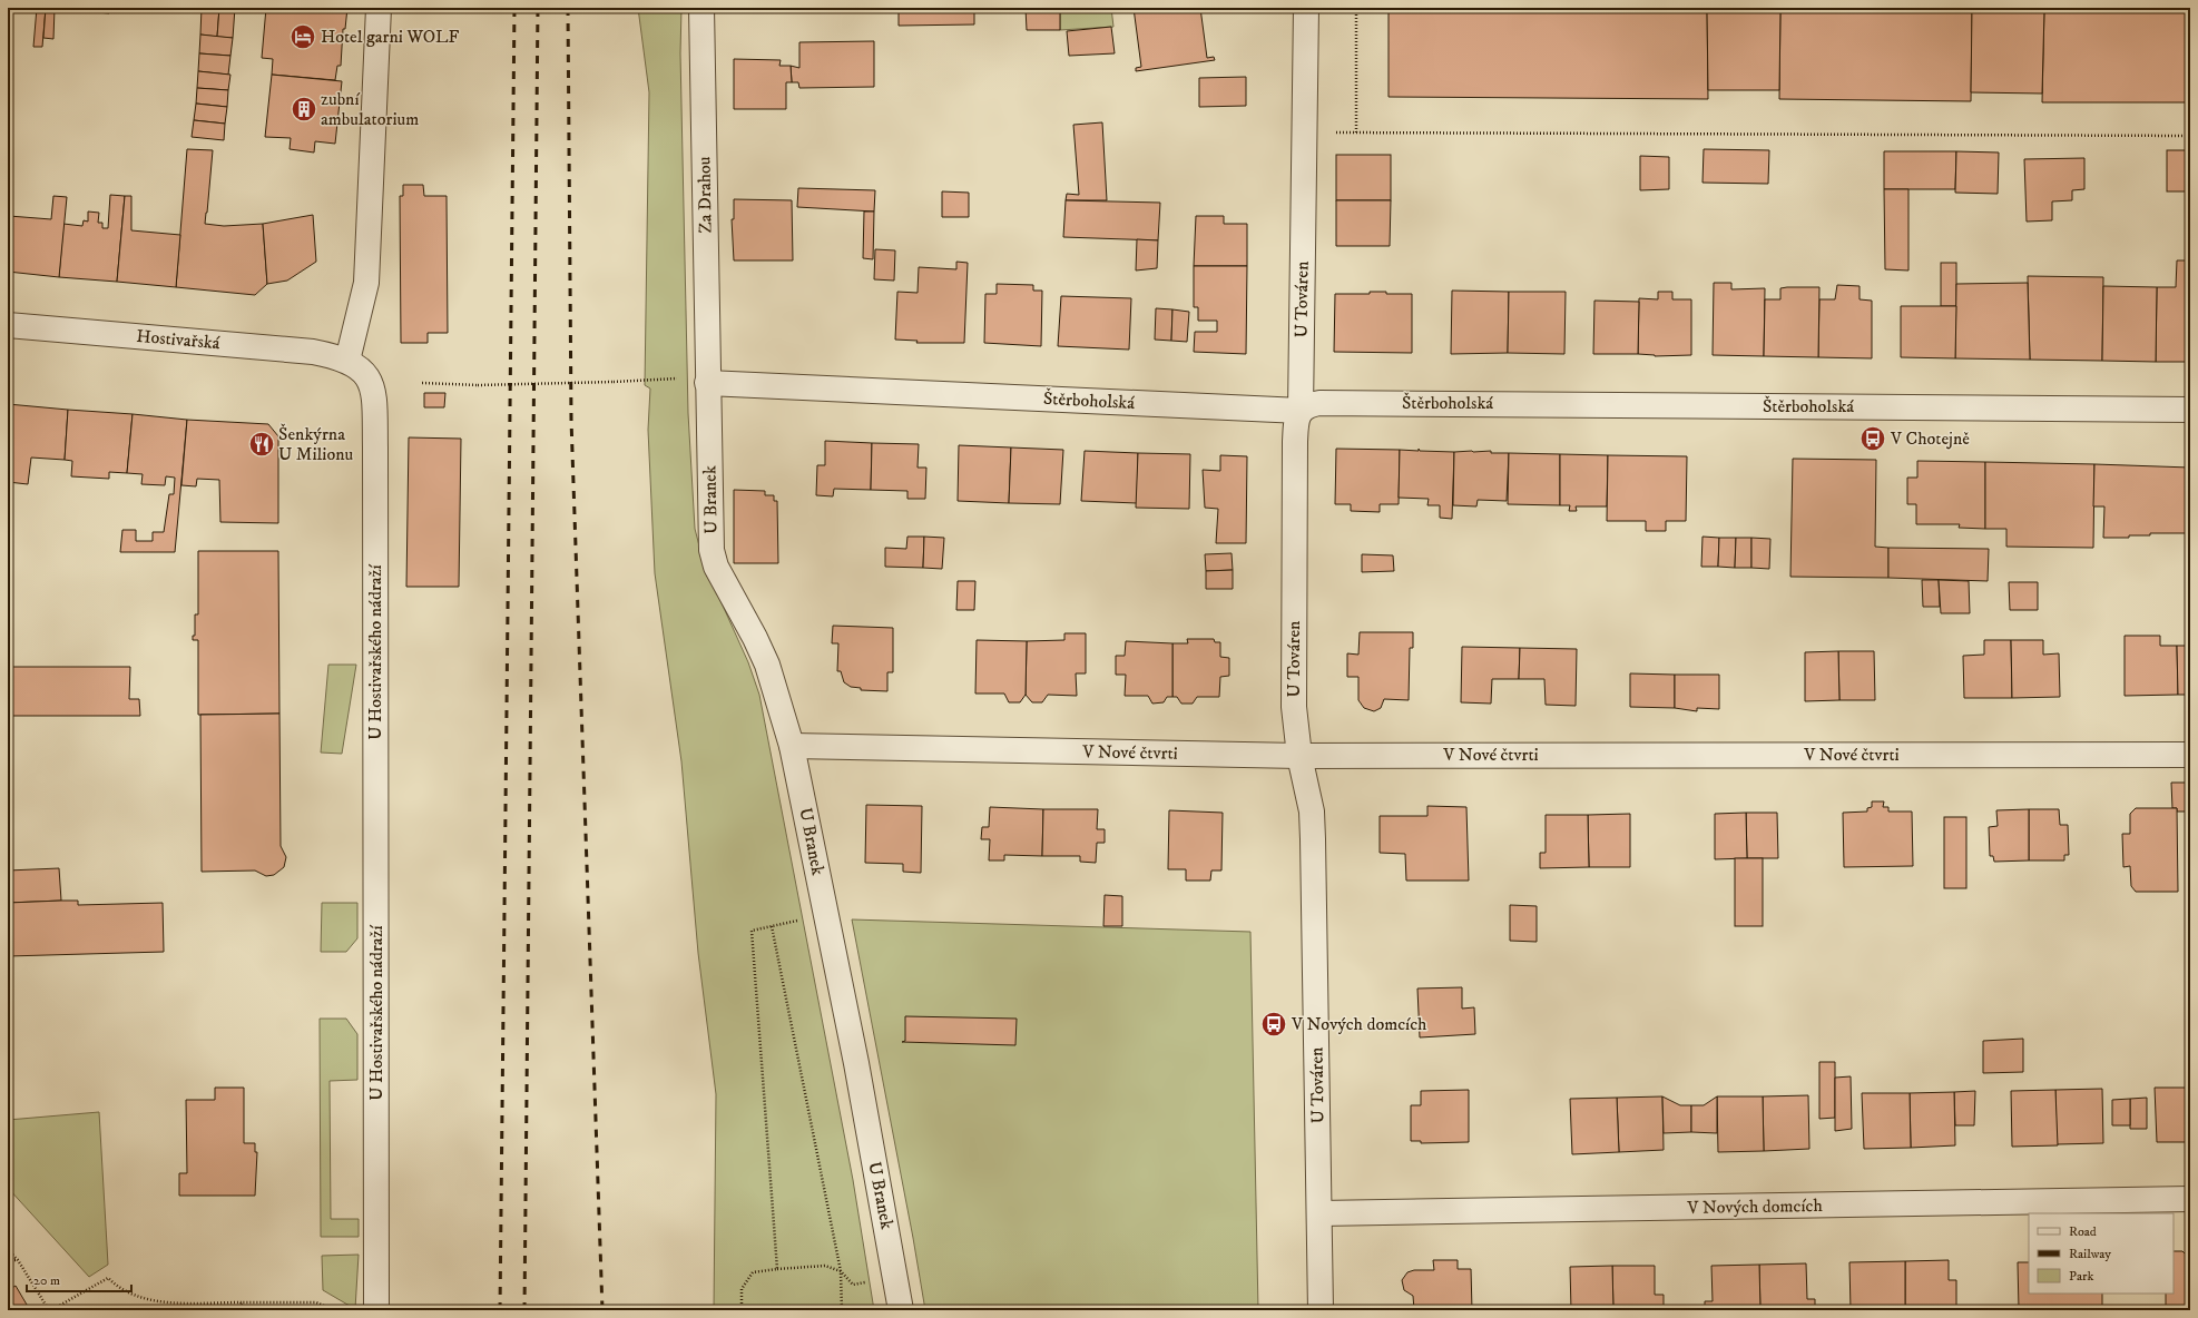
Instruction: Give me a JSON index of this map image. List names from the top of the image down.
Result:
{
  "streets": {
    "street": [
      "Za Drahou",
      "U Továren",
      "Hostivařská",
      "Štěrboholská",
      "U Branek",
      "U Hostivařského nádraží",
      "V Nové čtvrti",
      "V Nových domcích"
    ]
  },
  "crossings": [
    ["Za Drahou", "Štěrboholská"],
    ["Za Drahou", "U Branek"],
    ["U Továren", "Štěrboholská"],
    ["U Továren", "V Nové čtvrti"],
    ["U Továren", "V Nových domcích"],
    ["Hostivařská", "U Hostivařského nádraží"],
    ["Štěrboholská", "U Branek"],
    ["U Branek", "V Nové čtvrti"]
  ],
  "places": {
    "hotel": ["Hotel garni WOLF"],
    "building": ["zubní ambulatorium"],
    "bus stop": ["V Chotejně", "V Nových domcích"],
    "restaurant": ["Šenkýrna U Milionu"]
  },
  "legend": ["Road", "Railway", "Park"],
  "scale_bar": "20 m"
}
